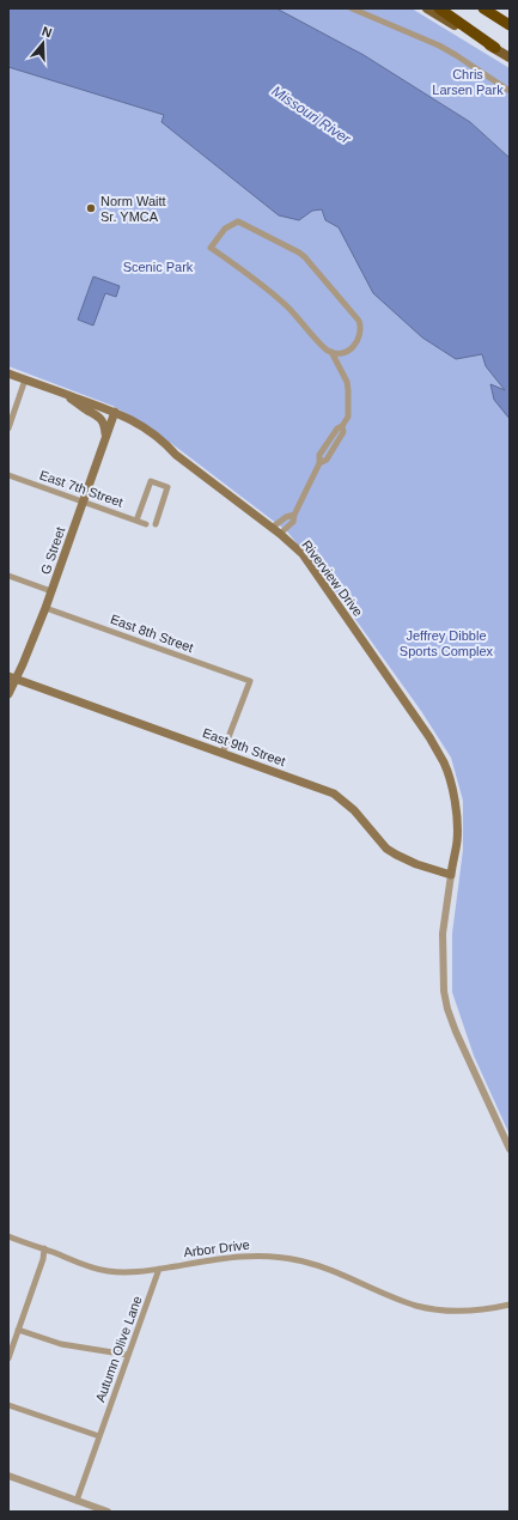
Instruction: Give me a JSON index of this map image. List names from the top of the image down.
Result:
{
  "streets": {
    "main road": ["G Street", "Riverview Drive", "East 9th Street"],
    "street": [
      "East 7th Street",
      "East 8th Street",
      "Arbor Drive",
      "Autumn Olive Lane"
    ]
  },
  "crossings": [
    ["East 7th Street", "G Street"],
    ["G Street", "Riverview Drive"],
    ["G Street", "East 8th Street"],
    ["G Street", "East 9th Street"],
    ["Riverview Drive", "East 9th Street"],
    ["East 8th Street", "East 9th Street"],
    ["Arbor Drive", "Autumn Olive Lane"]
  ],
  "water": ["Missouri River"],
  "parks": ["Chris Larsen Park", "Scenic Park", "Jeffrey Dibble Sports Complex"],
  "places": ["Norm Waitt Sr. YMCA"],
  "north": "top"
}
